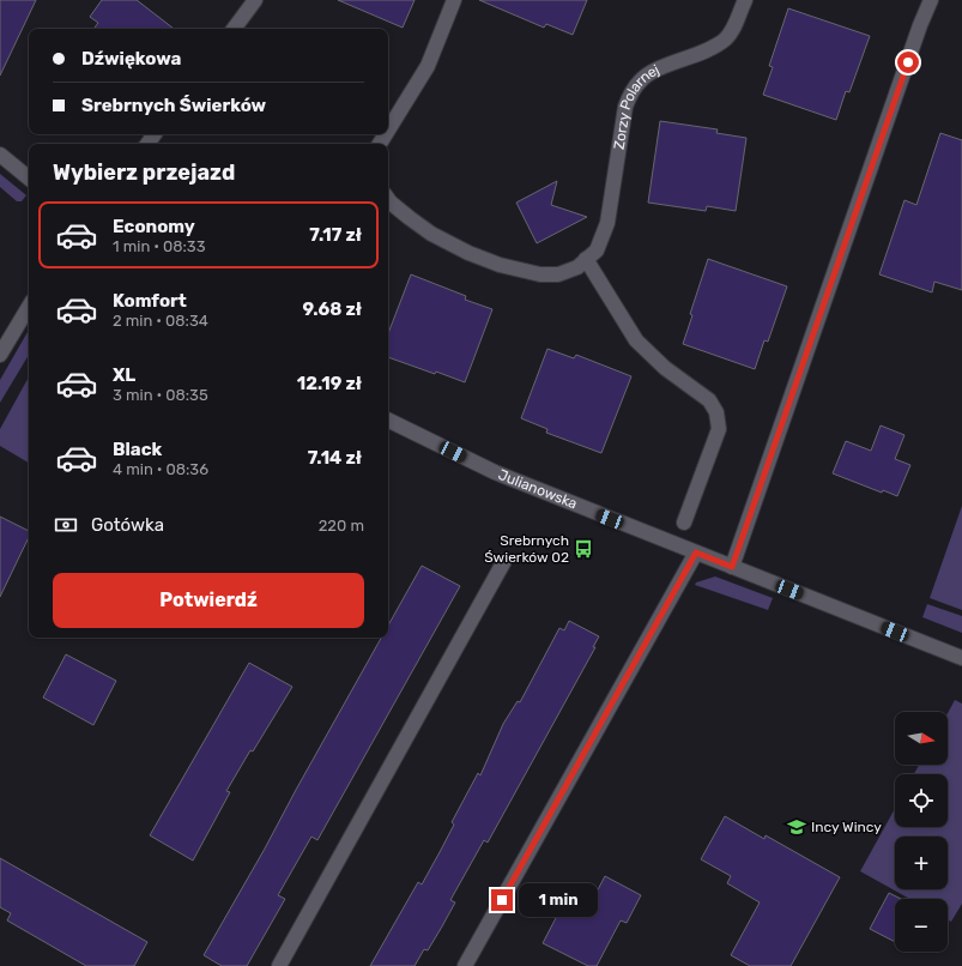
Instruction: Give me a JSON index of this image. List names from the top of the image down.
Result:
{
  "streets": {
    "street": ["Zorzy Polarnej", "Julianowska"]
  },
  "places": {
    "bus stop": ["Srebrnych Świerków 02"],
    "school or university": ["Incy Wincy"]
  },
  "north": "right",
  "page": {
    "banner": ["Dźwiękowa", "Srebrnych Świerków"],
    "heading": "Wybierz przejazd",
    "list": [
      {
        "name": "Economy",
        "note": "1 min · 08:33",
        "value": "7.17 zł"
      },
      {
        "name": "Komfort",
        "note": "2 min · 08:34",
        "value": "9.68 zł"
      },
      {
        "name": "XL",
        "note": "3 min · 08:35",
        "value": "12.19 zł"
      },
      {
        "name": "Black",
        "note": "4 min · 08:36",
        "value": "7.14 zł"
      }
    ],
    "pay": ["Gotówka", "220 m"],
    "buttons": "Potwierdź",
    "map_buttons": ["+", "−"],
    "bubble": "1 min"
  }
}
